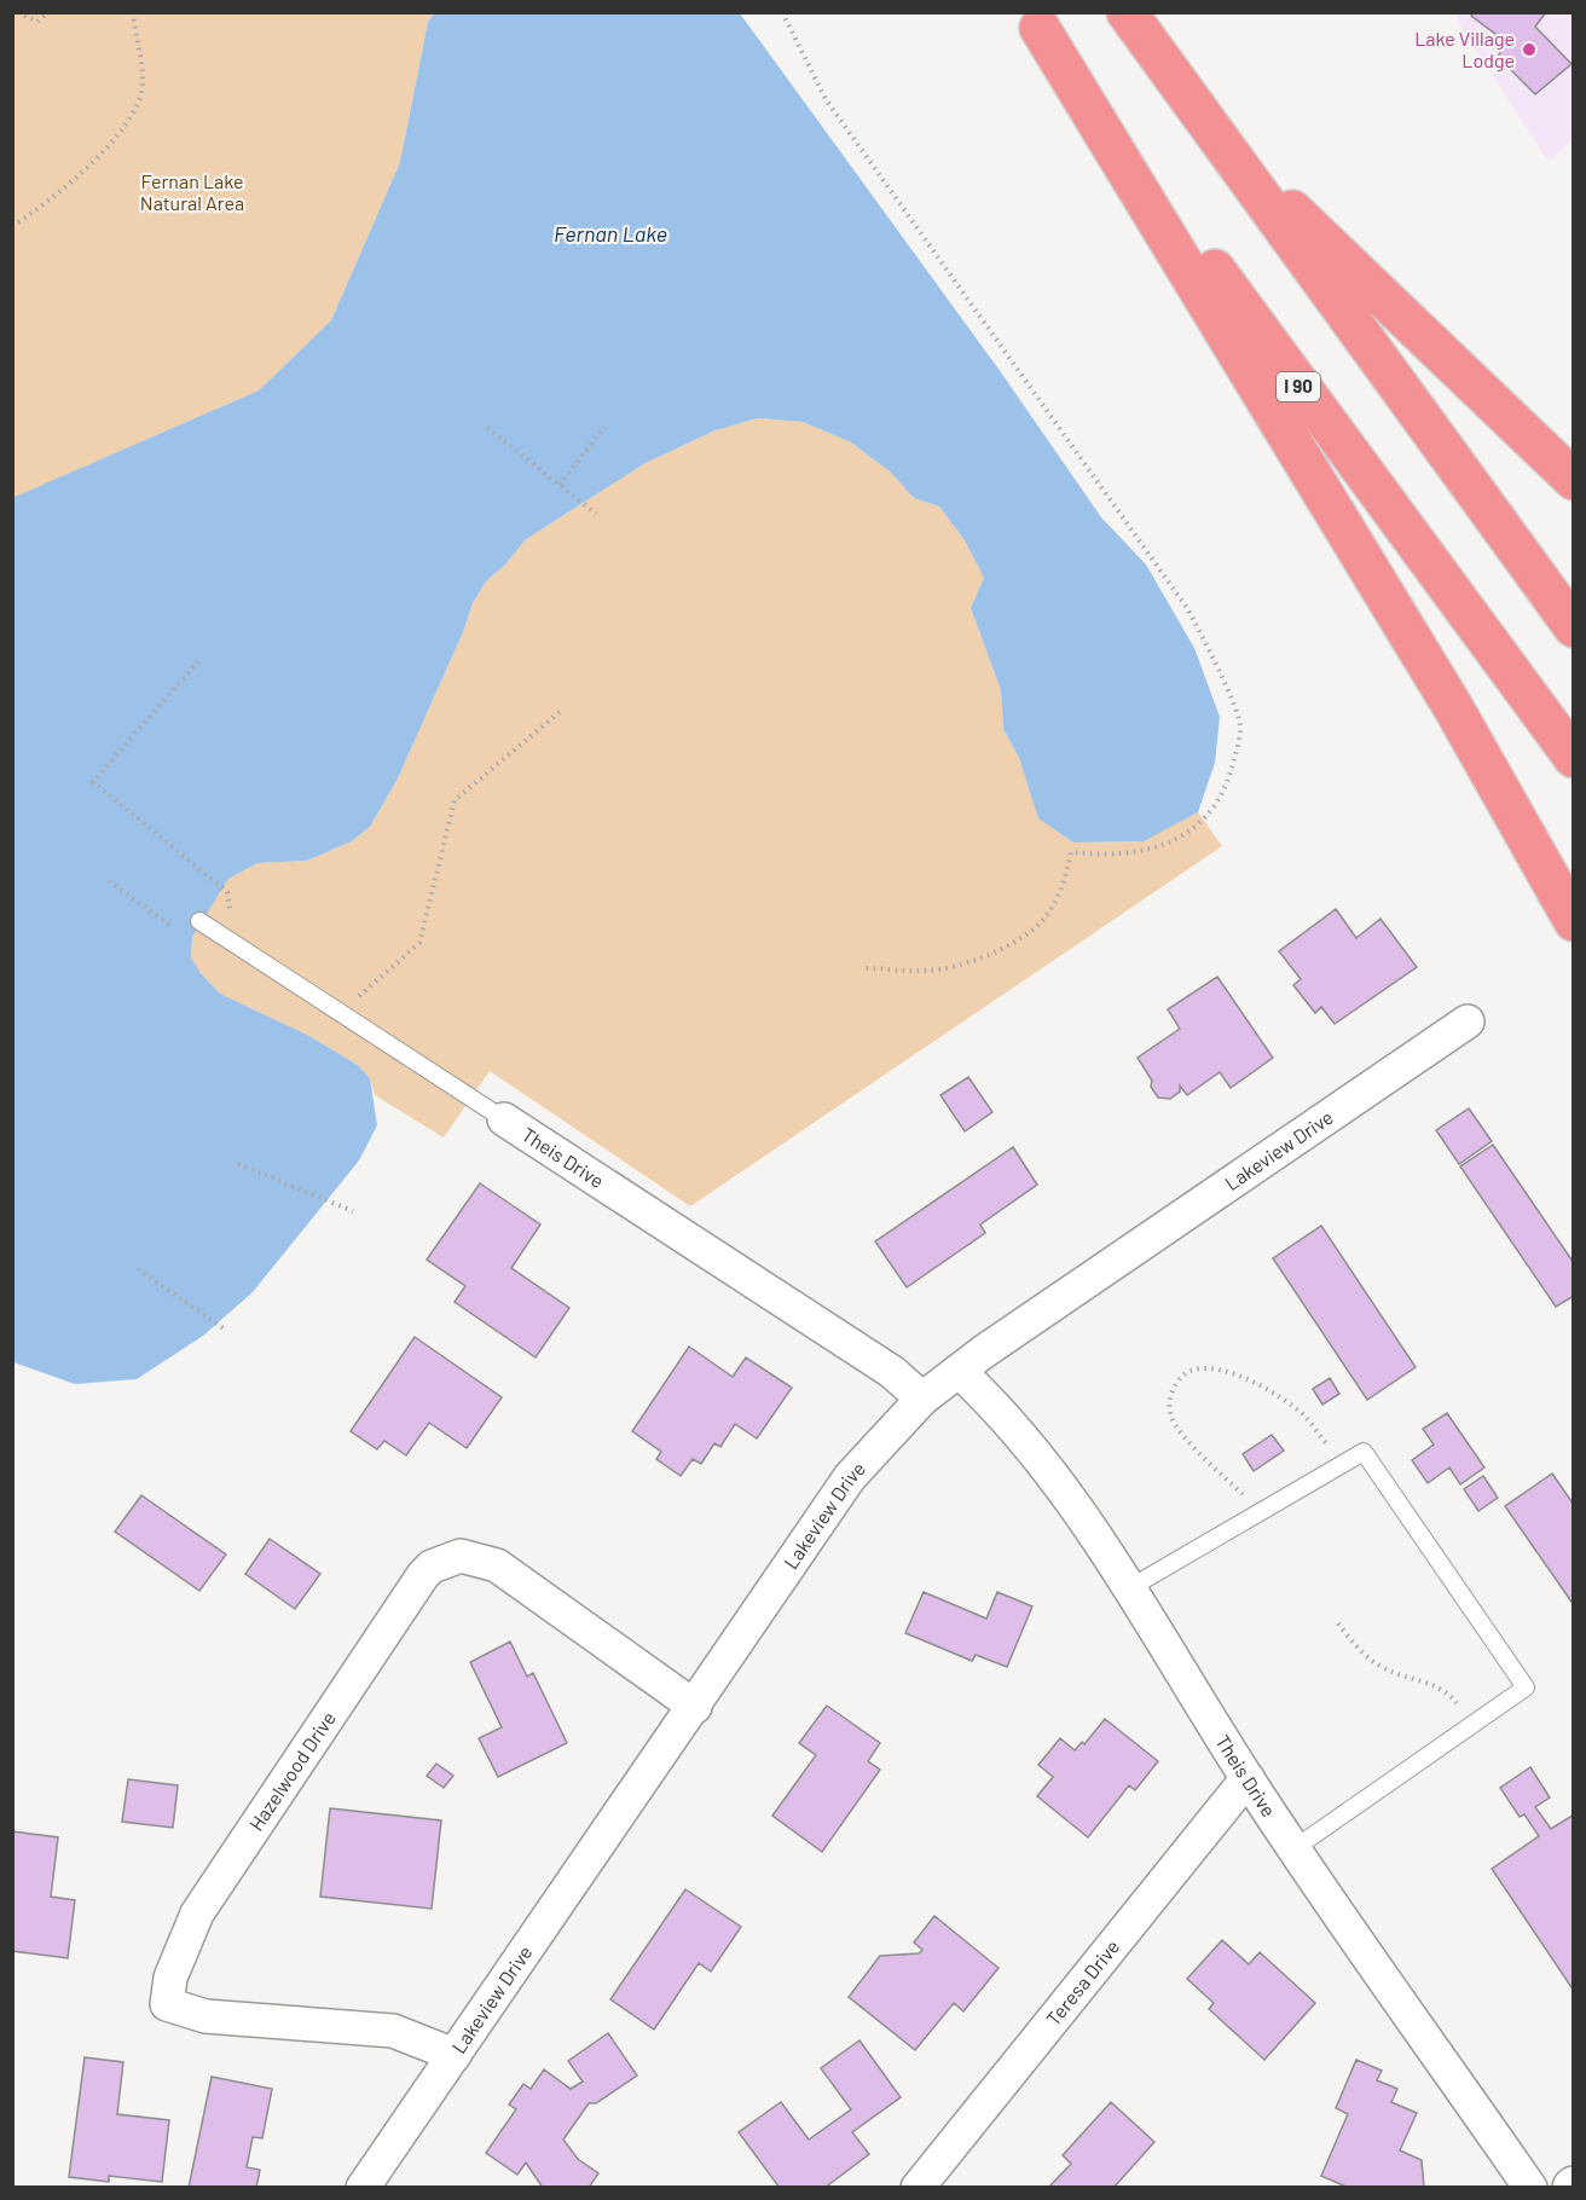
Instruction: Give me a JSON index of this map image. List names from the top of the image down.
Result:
{
  "streets": {
    "highway": ["I 90"],
    "street": [
      "Lakeview Drive",
      "Theis Drive",
      "Hazelwood Drive",
      "Teresa Drive"
    ]
  },
  "crossings": [
    ["Lakeview Drive", "Theis Drive"],
    ["Lakeview Drive", "Hazelwood Drive"],
    ["Theis Drive", "Teresa Drive"]
  ],
  "water": ["Fernan Lake"],
  "parks": ["Fernan Lake Natural Area"],
  "places": ["Lake Village Lodge"]
}
